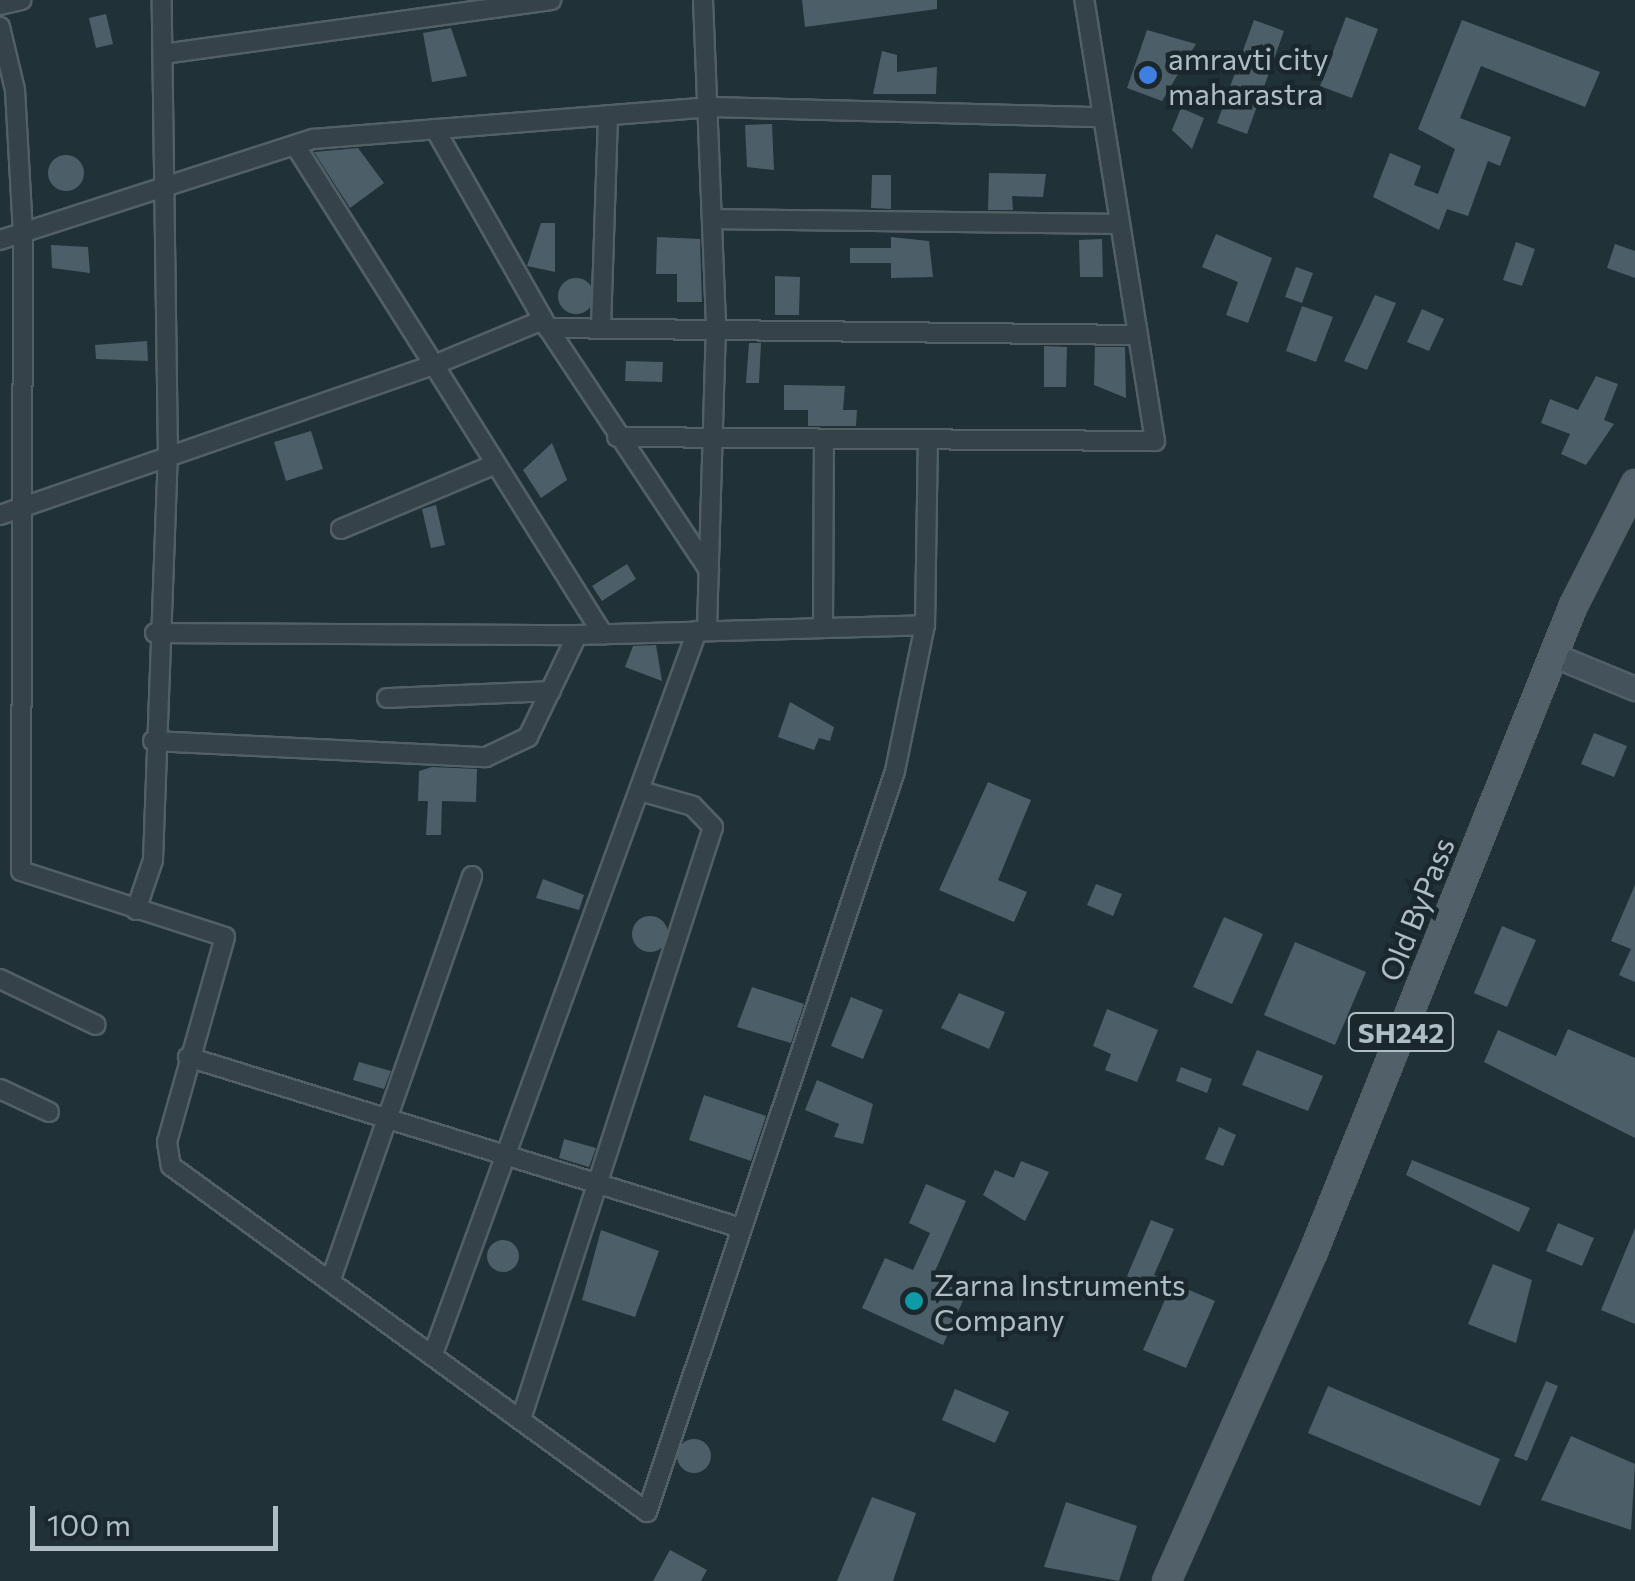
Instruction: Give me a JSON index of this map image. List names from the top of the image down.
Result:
{
  "streets": {
    "main road": ["Old ByPass", "SH242"]
  },
  "places": ["amravti city maharastra", "Zarna Instruments Company"],
  "scale_bar": "100 m"
}
